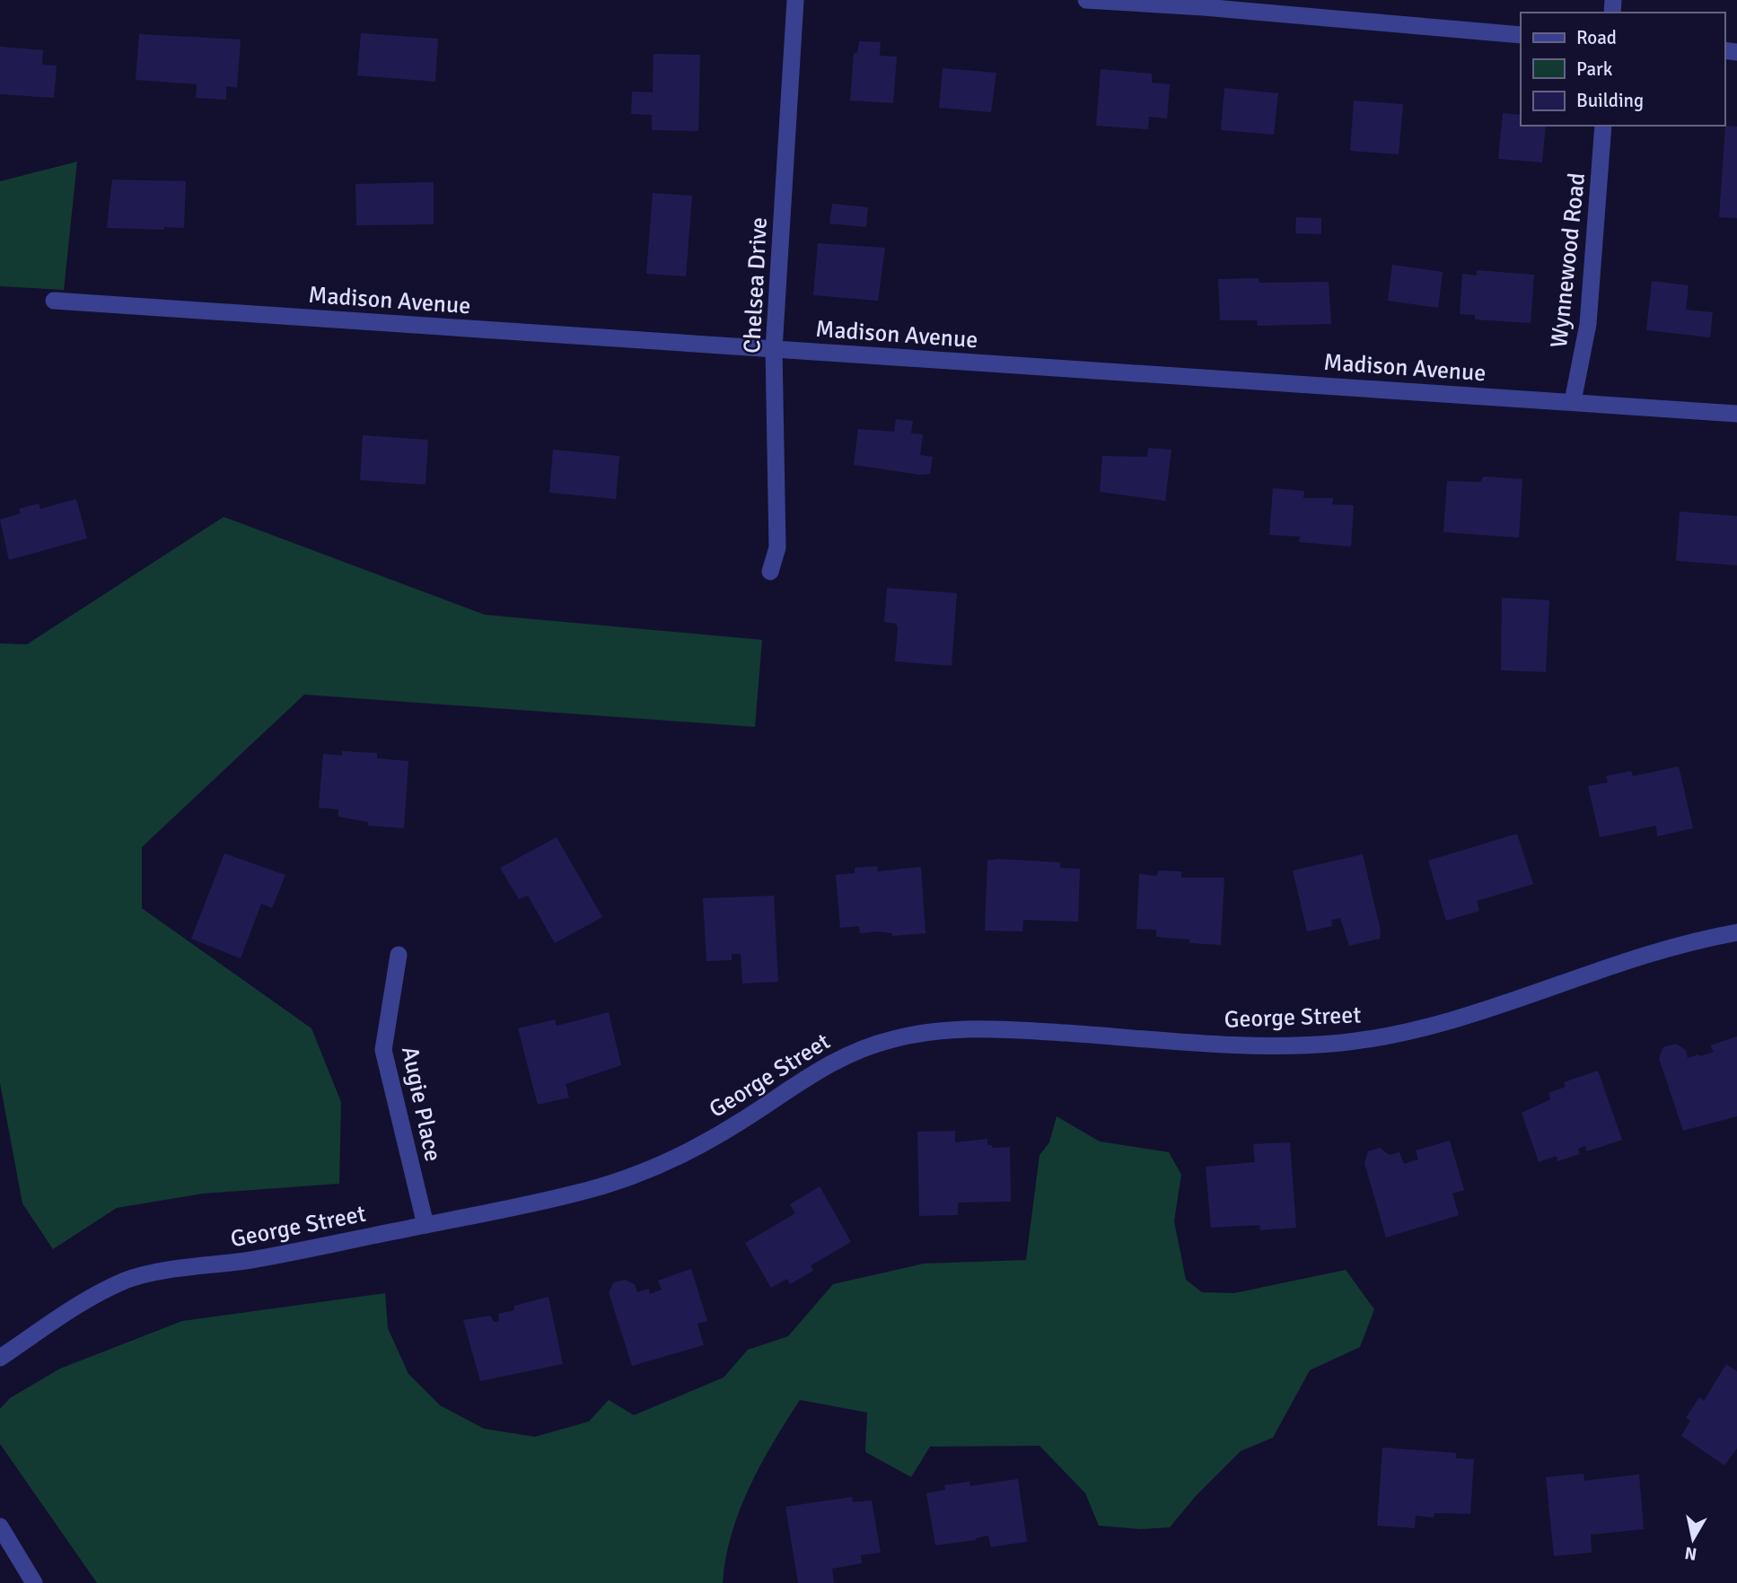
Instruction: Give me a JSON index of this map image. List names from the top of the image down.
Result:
{
  "streets": {
    "street": [
      "Wynnewood Road",
      "Chelsea Drive",
      "Madison Avenue",
      "George Street",
      "Augie Place"
    ]
  },
  "crossings": [
    ["Wynnewood Road", "Madison Avenue"],
    ["Chelsea Drive", "Madison Avenue"],
    ["George Street", "Augie Place"]
  ],
  "legend": ["Road", "Park", "Building"],
  "north": "bottom"
}
